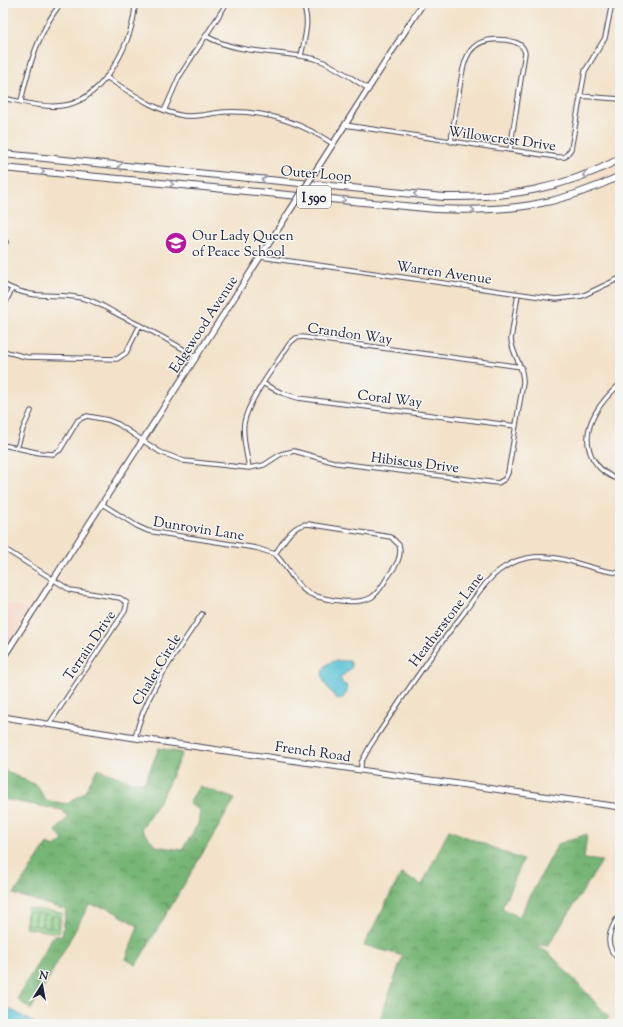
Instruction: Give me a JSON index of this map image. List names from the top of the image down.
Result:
{
  "streets": {
    "highway": ["Outer Loop", "I 590"],
    "street": [
      "Willowcrest Drive",
      "Warren Avenue",
      "Edgewood Avenue",
      "Crandon Way",
      "Coral Way",
      "Hibiscus Drive",
      "Dunrovin Lane",
      "Heatherstone Lane",
      "Terrain Drive",
      "Chalet Circle",
      "French Road"
    ]
  },
  "crossings": [
    ["Willowcrest Drive", "Edgewood Avenue"],
    ["Warren Avenue", "Edgewood Avenue"],
    ["Warren Avenue", "Hibiscus Drive"],
    ["Edgewood Avenue", "Hibiscus Drive"],
    ["Edgewood Avenue", "Dunrovin Lane"],
    ["Edgewood Avenue", "Terrain Drive"],
    ["Crandon Way", "Coral Way"],
    ["Crandon Way", "Hibiscus Drive"],
    ["Coral Way", "Hibiscus Drive"],
    ["Heatherstone Lane", "French Road"],
    ["Terrain Drive", "French Road"],
    ["Chalet Circle", "French Road"]
  ],
  "places": {
    "school or university": ["Our Lady Queen of Peace School"]
  },
  "north": "top"
}
